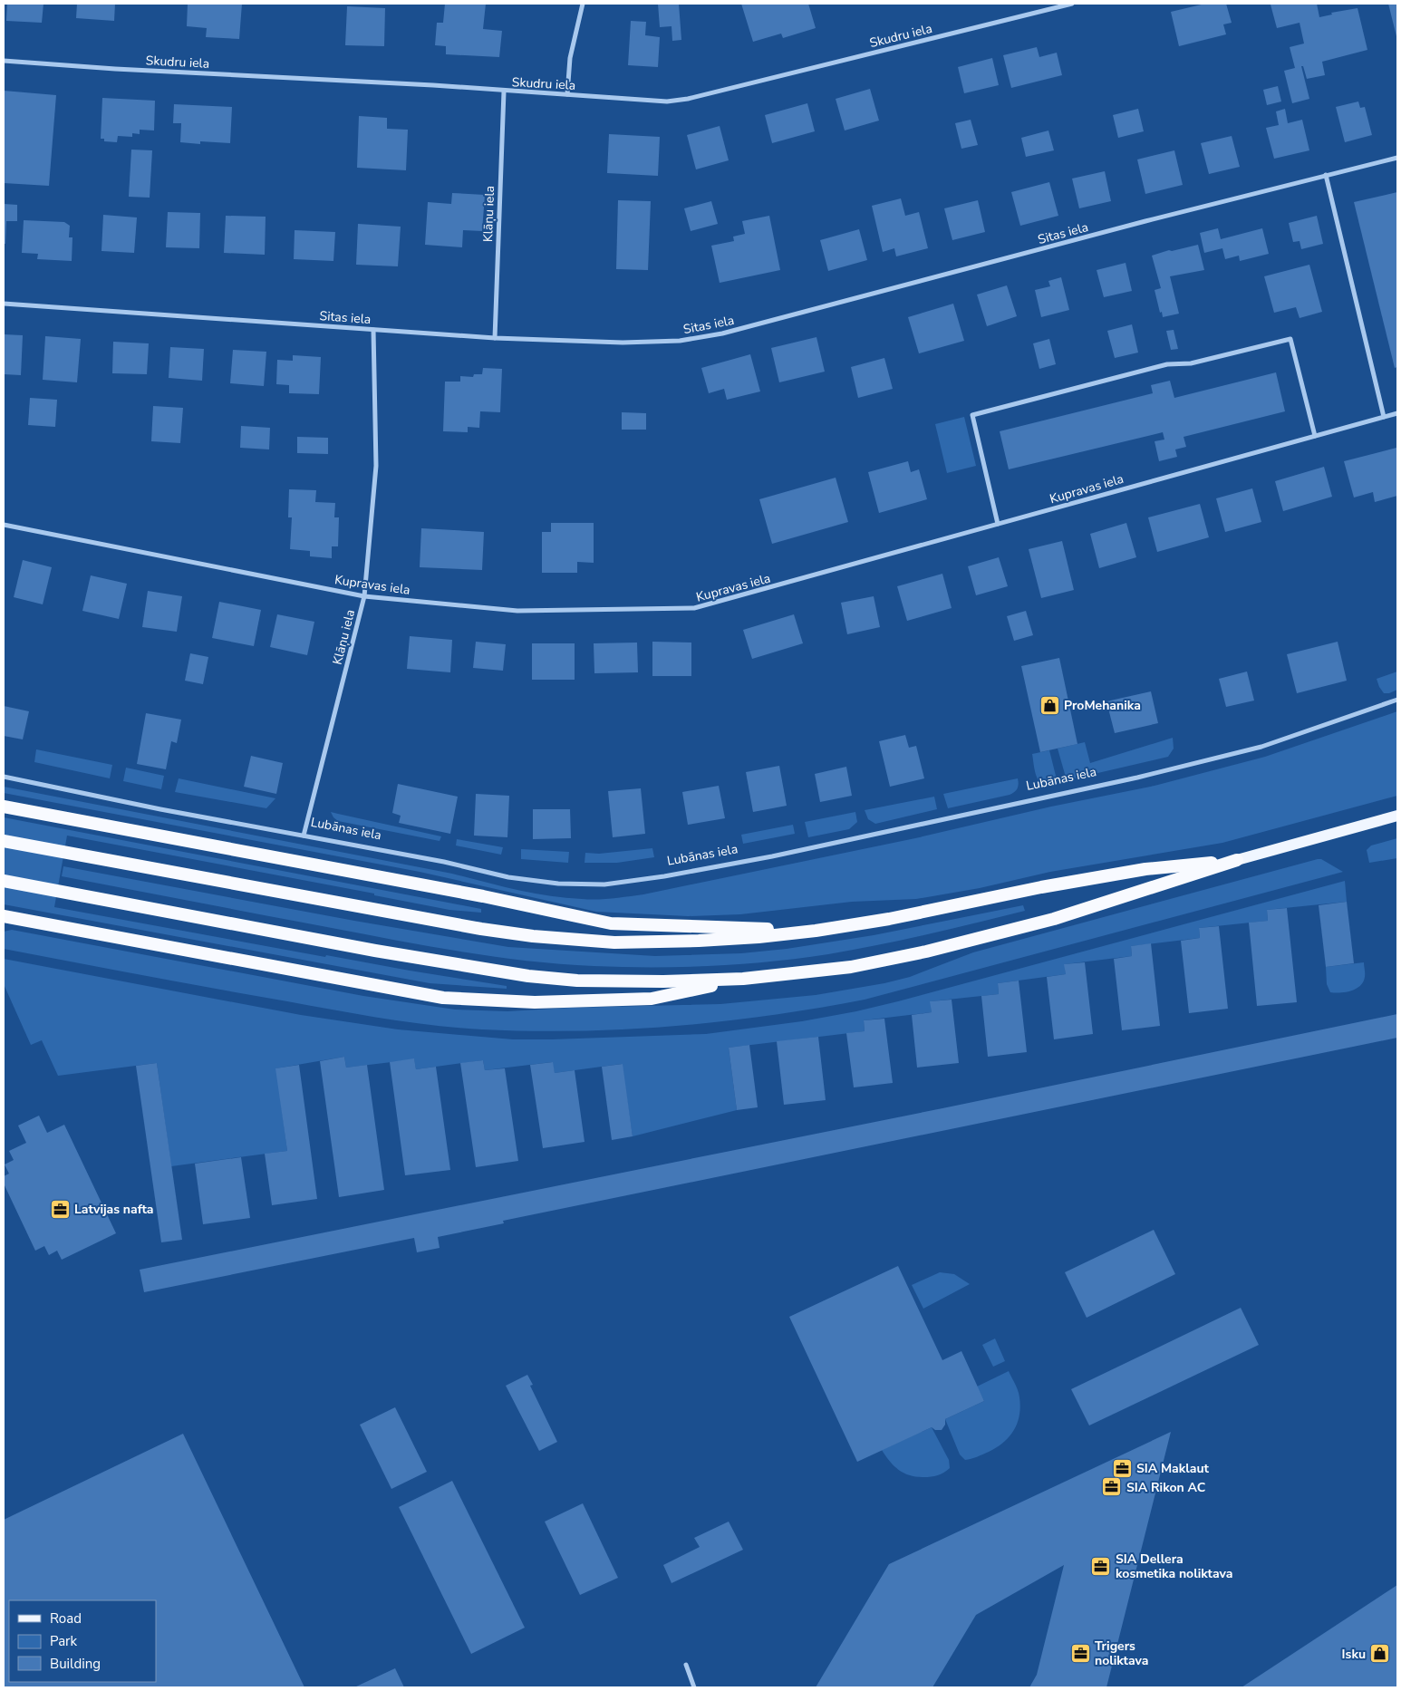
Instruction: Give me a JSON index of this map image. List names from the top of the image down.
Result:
{
  "streets": {
    "street": [
      "Skudru iela",
      "Klāņu iela",
      "Sitas iela",
      "Kupravas iela",
      "Lubānas iela"
    ]
  },
  "crossings": [
    ["Skudru iela", "Klāņu iela"],
    ["Klāņu iela", "Sitas iela"],
    ["Klāņu iela", "Kupravas iela"],
    ["Klāņu iela", "Lubānas iela"]
  ],
  "places": {
    "shop": ["ProMehanika", "Isku"],
    "office": [
      "Latvijas nafta",
      "SIA Maklaut",
      "SIA Rikon AC",
      "SIA Dellera kosmetika noliktava",
      "Trigers noliktava"
    ]
  },
  "legend": ["Road", "Park", "Building"]
}
